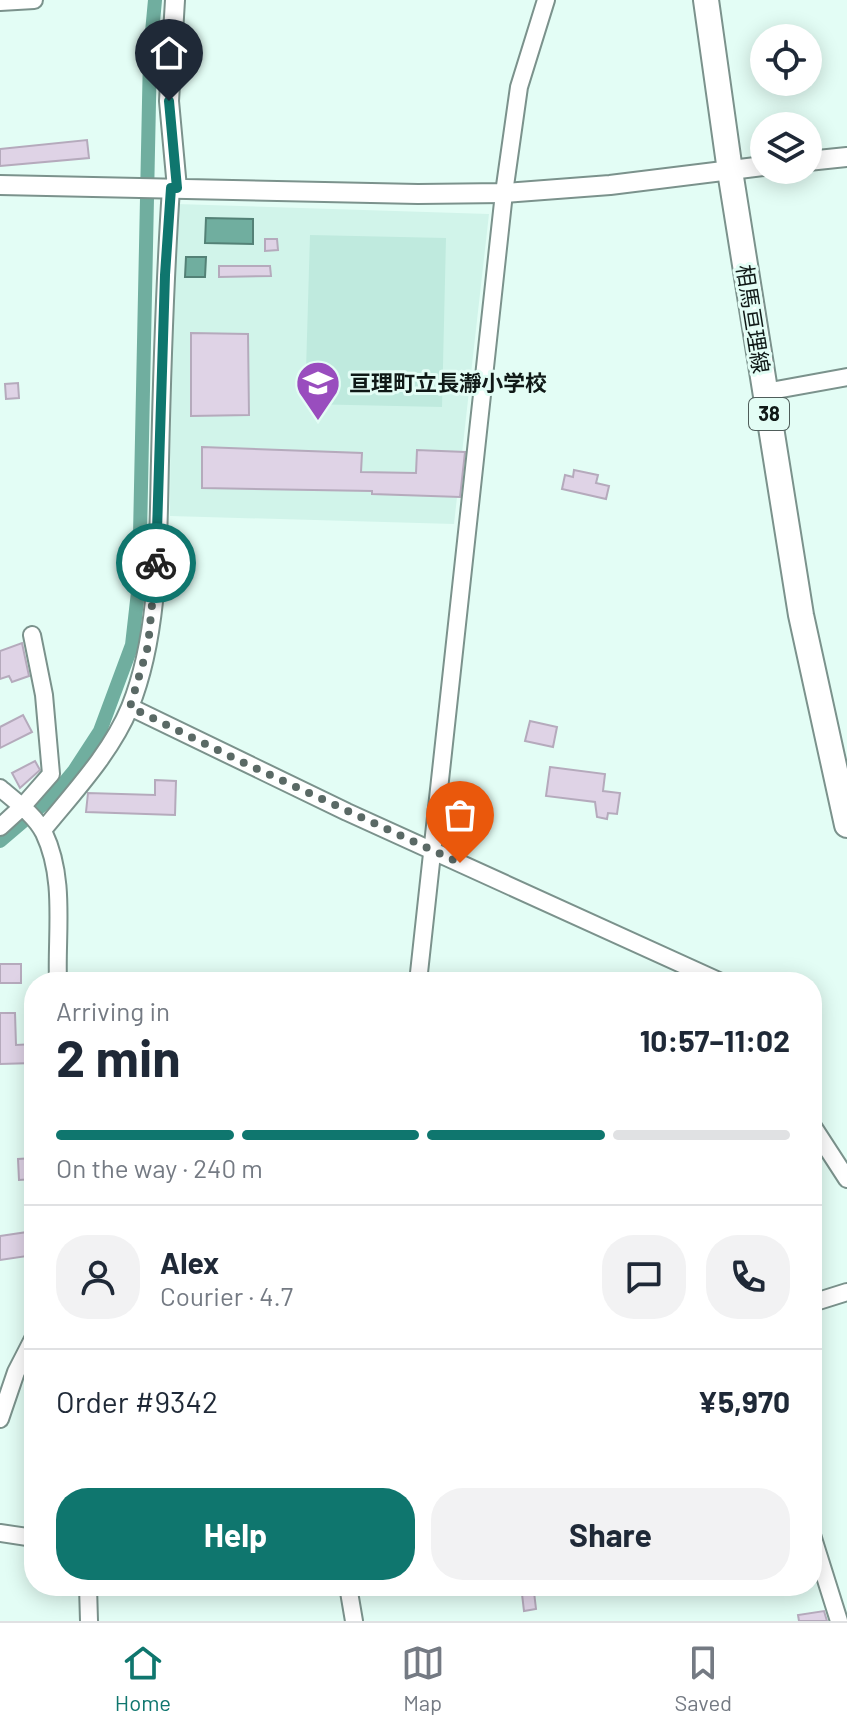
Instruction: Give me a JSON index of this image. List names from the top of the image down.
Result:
{
  "streets": {
    "main road": ["相馬亘理線", "38"]
  },
  "places": {
    "school or university": ["亘理町立長瀞小学校"]
  },
  "page": {
    "heading": ["2 min", "Arriving in", "10:57–11:02"],
    "panel": [
      "Alex",
      "Courier · 4.7",
      "Order #9342",
      "¥5,970"
    ],
    "bar": "On the way · 240 m",
    "buttons": ["Help", "Share"],
    "tabs": ["Home", "Map", "Saved"]
  }
}
